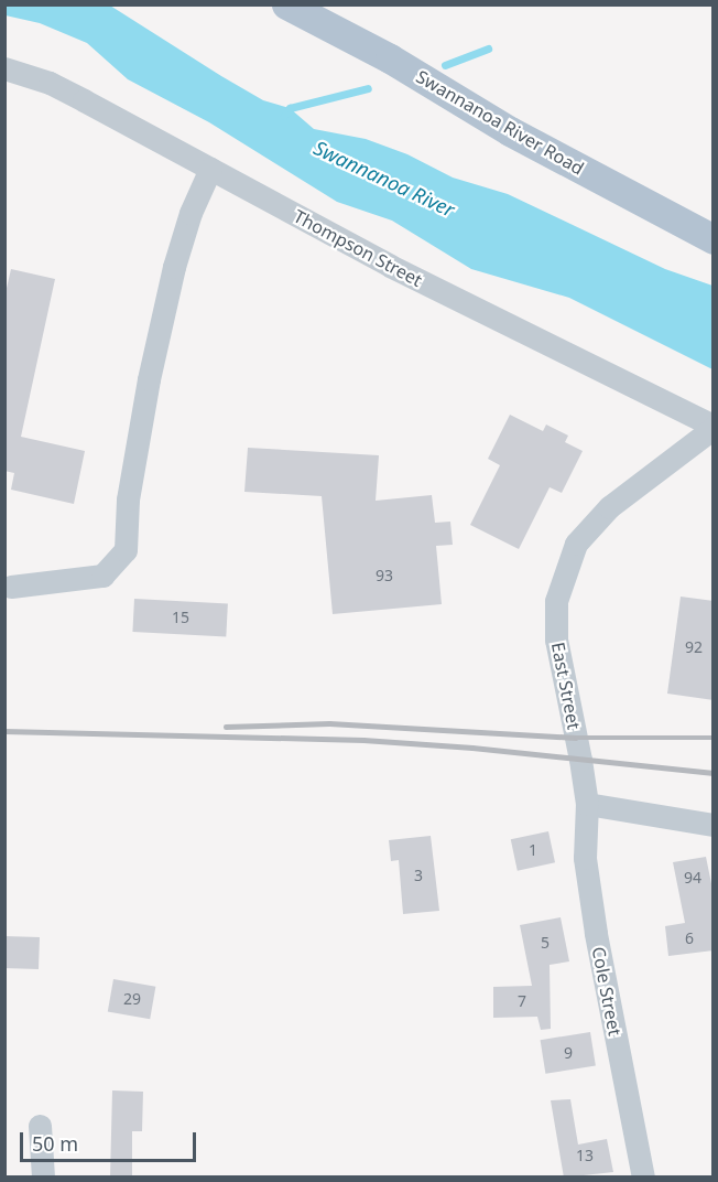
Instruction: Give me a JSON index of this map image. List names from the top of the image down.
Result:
{
  "streets": {
    "main road": ["Swannanoa River Road"],
    "street": ["Thompson Street", "East Street", "Cole Street"]
  },
  "crossings": [
    ["Thompson Street", "East Street"],
    ["East Street", "Cole Street"]
  ],
  "water": ["Swannanoa River"],
  "house_numbers": [
    "93",
    "15",
    "92",
    "1",
    "3",
    "94",
    "6",
    "5",
    "29",
    "7",
    "9",
    "13"
  ],
  "scale_bar": "50 m"
}
